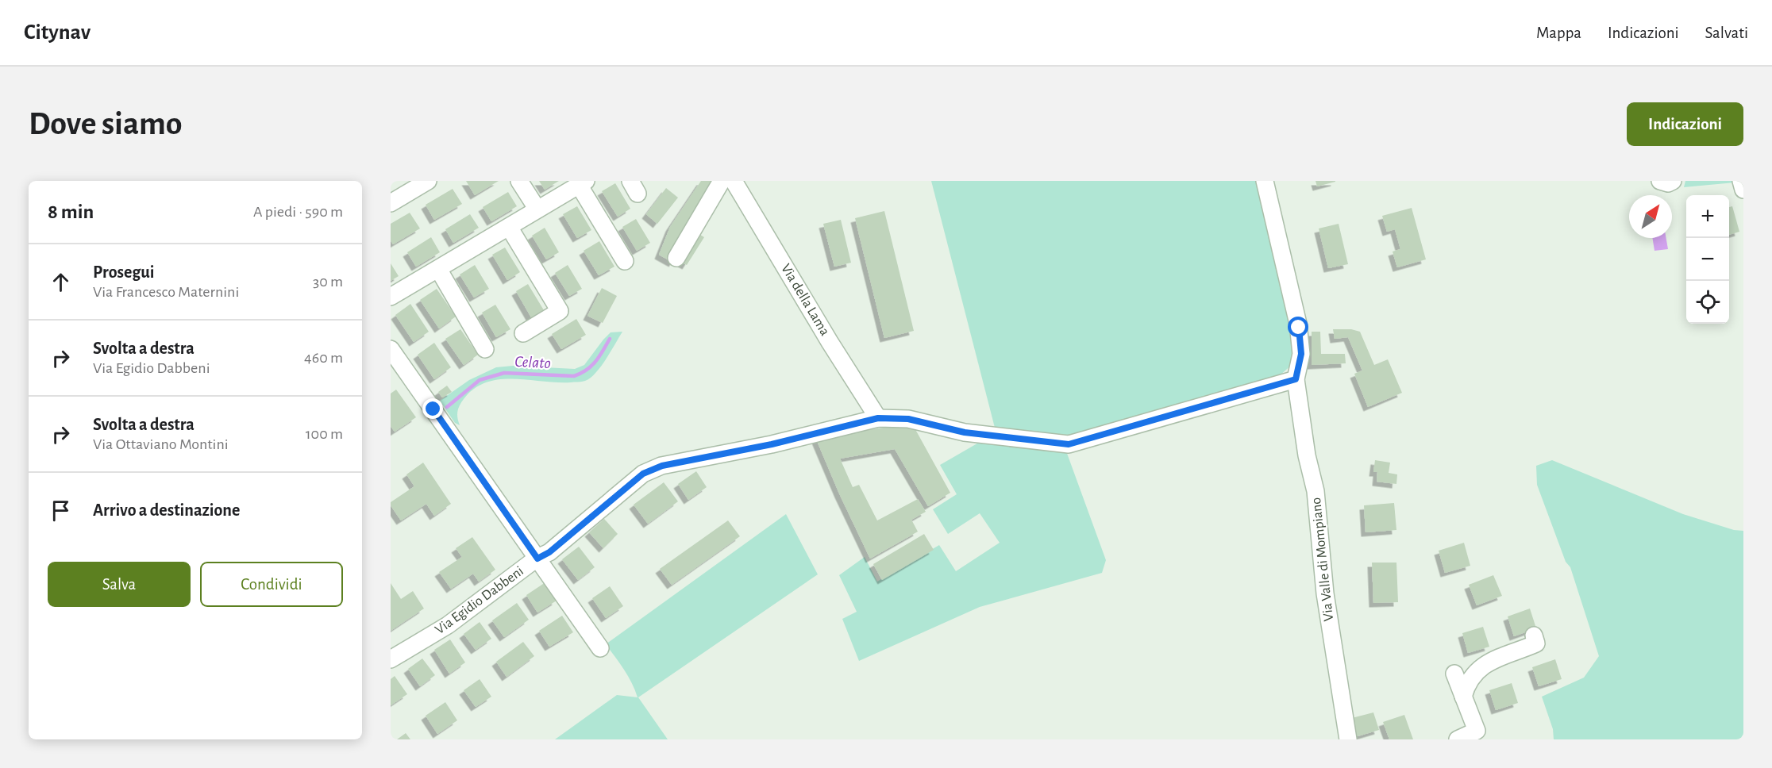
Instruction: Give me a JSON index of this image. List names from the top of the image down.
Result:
{
  "streets": {
    "street": ["Via della Lama", "Via Valle di Mompiano", "Via Egidio Dabbeni"]
  },
  "crossings": [
    ["Via della Lama", "Via Egidio Dabbeni"],
    ["Via Valle di Mompiano", "Via Egidio Dabbeni"]
  ],
  "water": ["Celato"],
  "north": "top right",
  "page": {
    "header": "Citynav",
    "nav": ["Mappa", "Indicazioni", "Salvati"],
    "buttons": [
      "Indicazioni",
      ["Salva", "Condividi"]
    ],
    "title": "Dove siamo",
    "heading": ["8 min", "A piedi · 590 m"],
    "map_buttons": ["+", "−"],
    "list": [
      ["Prosegui", "Via Francesco Maternini", "30 m"],
      ["Svolta a destra", "Via Egidio Dabbeni", "460 m"],
      ["Svolta a destra", "Via Ottaviano Montini", "100 m"],
      "Arrivo a destinazione"
    ]
  }
}
